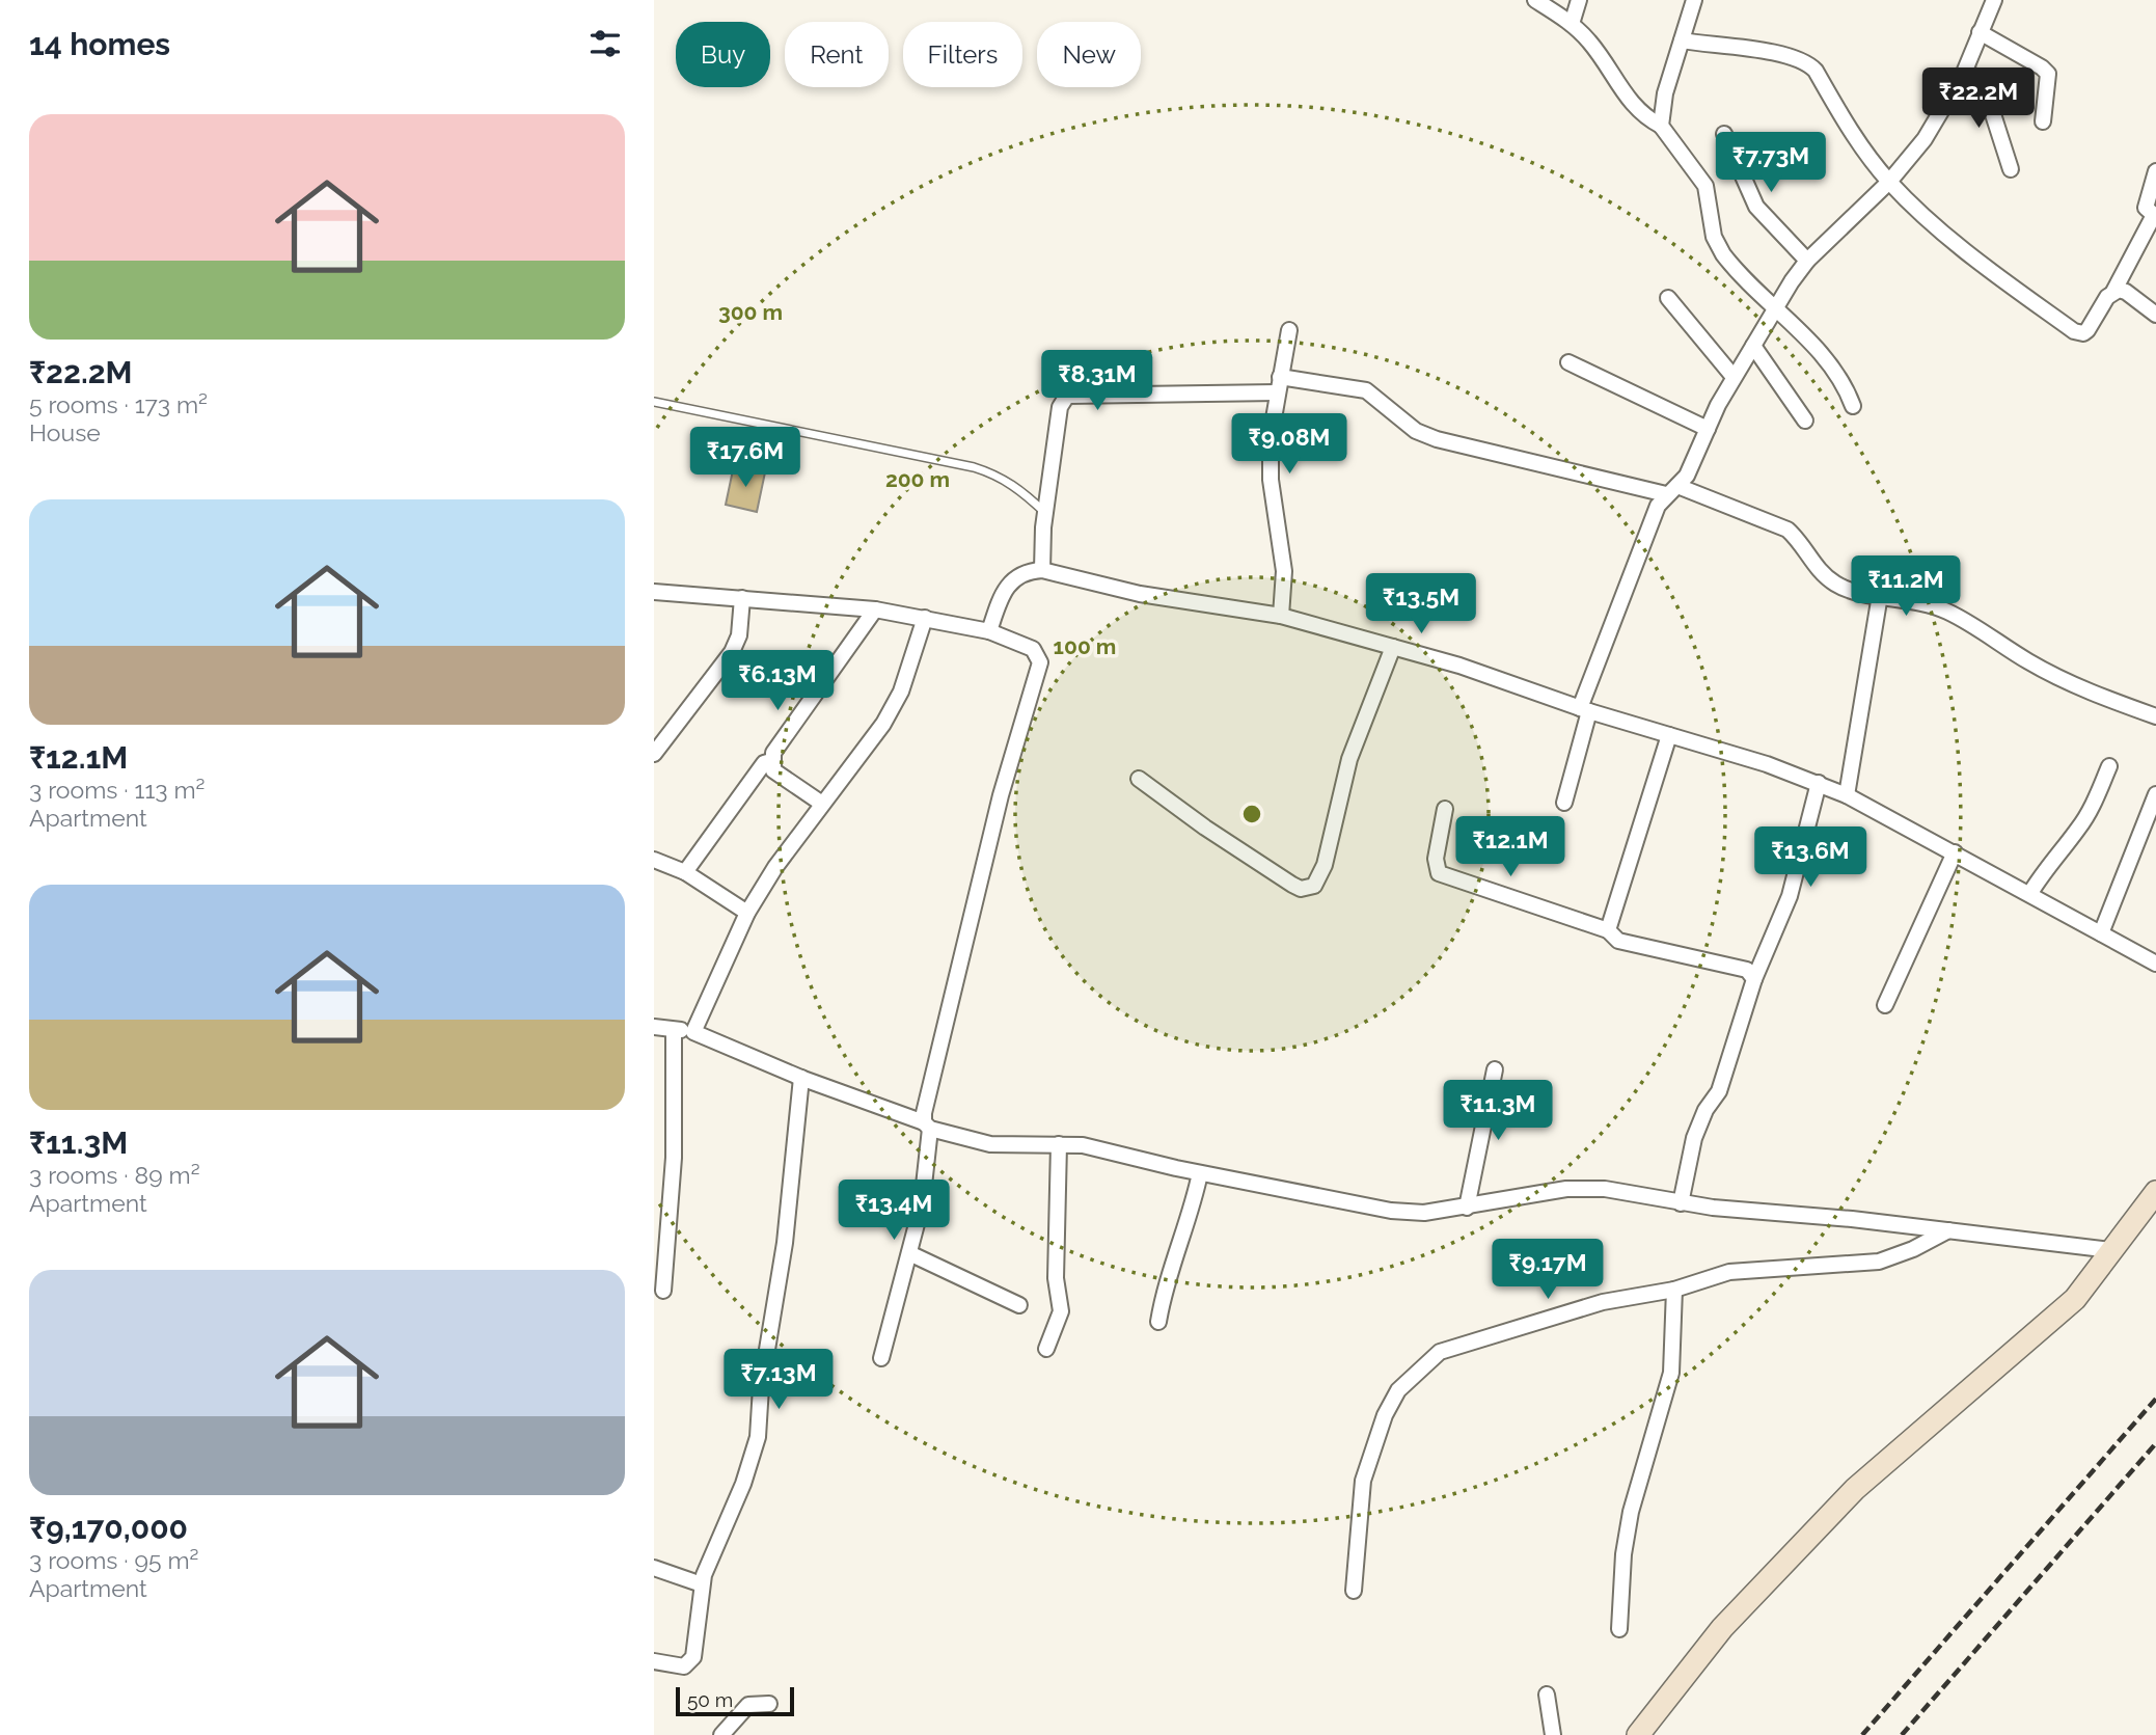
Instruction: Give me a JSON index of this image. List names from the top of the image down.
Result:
{
  "scale_bar": "50 m",
  "page": {
    "heading": "14 homes",
    "chip": [
      "Buy",
      "Rent",
      "Filters",
      "New"
    ],
    "price": [
      "₹22.2M",
      "₹7.73M",
      "₹8.31M",
      "₹9.08M",
      "₹17.6M",
      "₹11.2M",
      "₹13.5M",
      "₹6.13M",
      "₹12.1M",
      "₹13.6M",
      "₹11.3M",
      "₹13.4M",
      "₹9.17M",
      "₹7.13M"
    ],
    "list": [
      {
        "name": "₹22.2M",
        "note": "5 rooms · 173 m² · House"
      },
      {
        "name": "₹12.1M",
        "note": "3 rooms · 113 m² · Apartment"
      },
      {
        "name": "₹11.3M",
        "note": "3 rooms · 89 m² · Apartment"
      },
      {
        "name": "₹9,170,000",
        "note": "3 rooms · 95 m² · Apartment"
      }
    ],
    "scale": "50 m"
  },
  "rings": ["300 m", "200 m", "100 m"]
}
